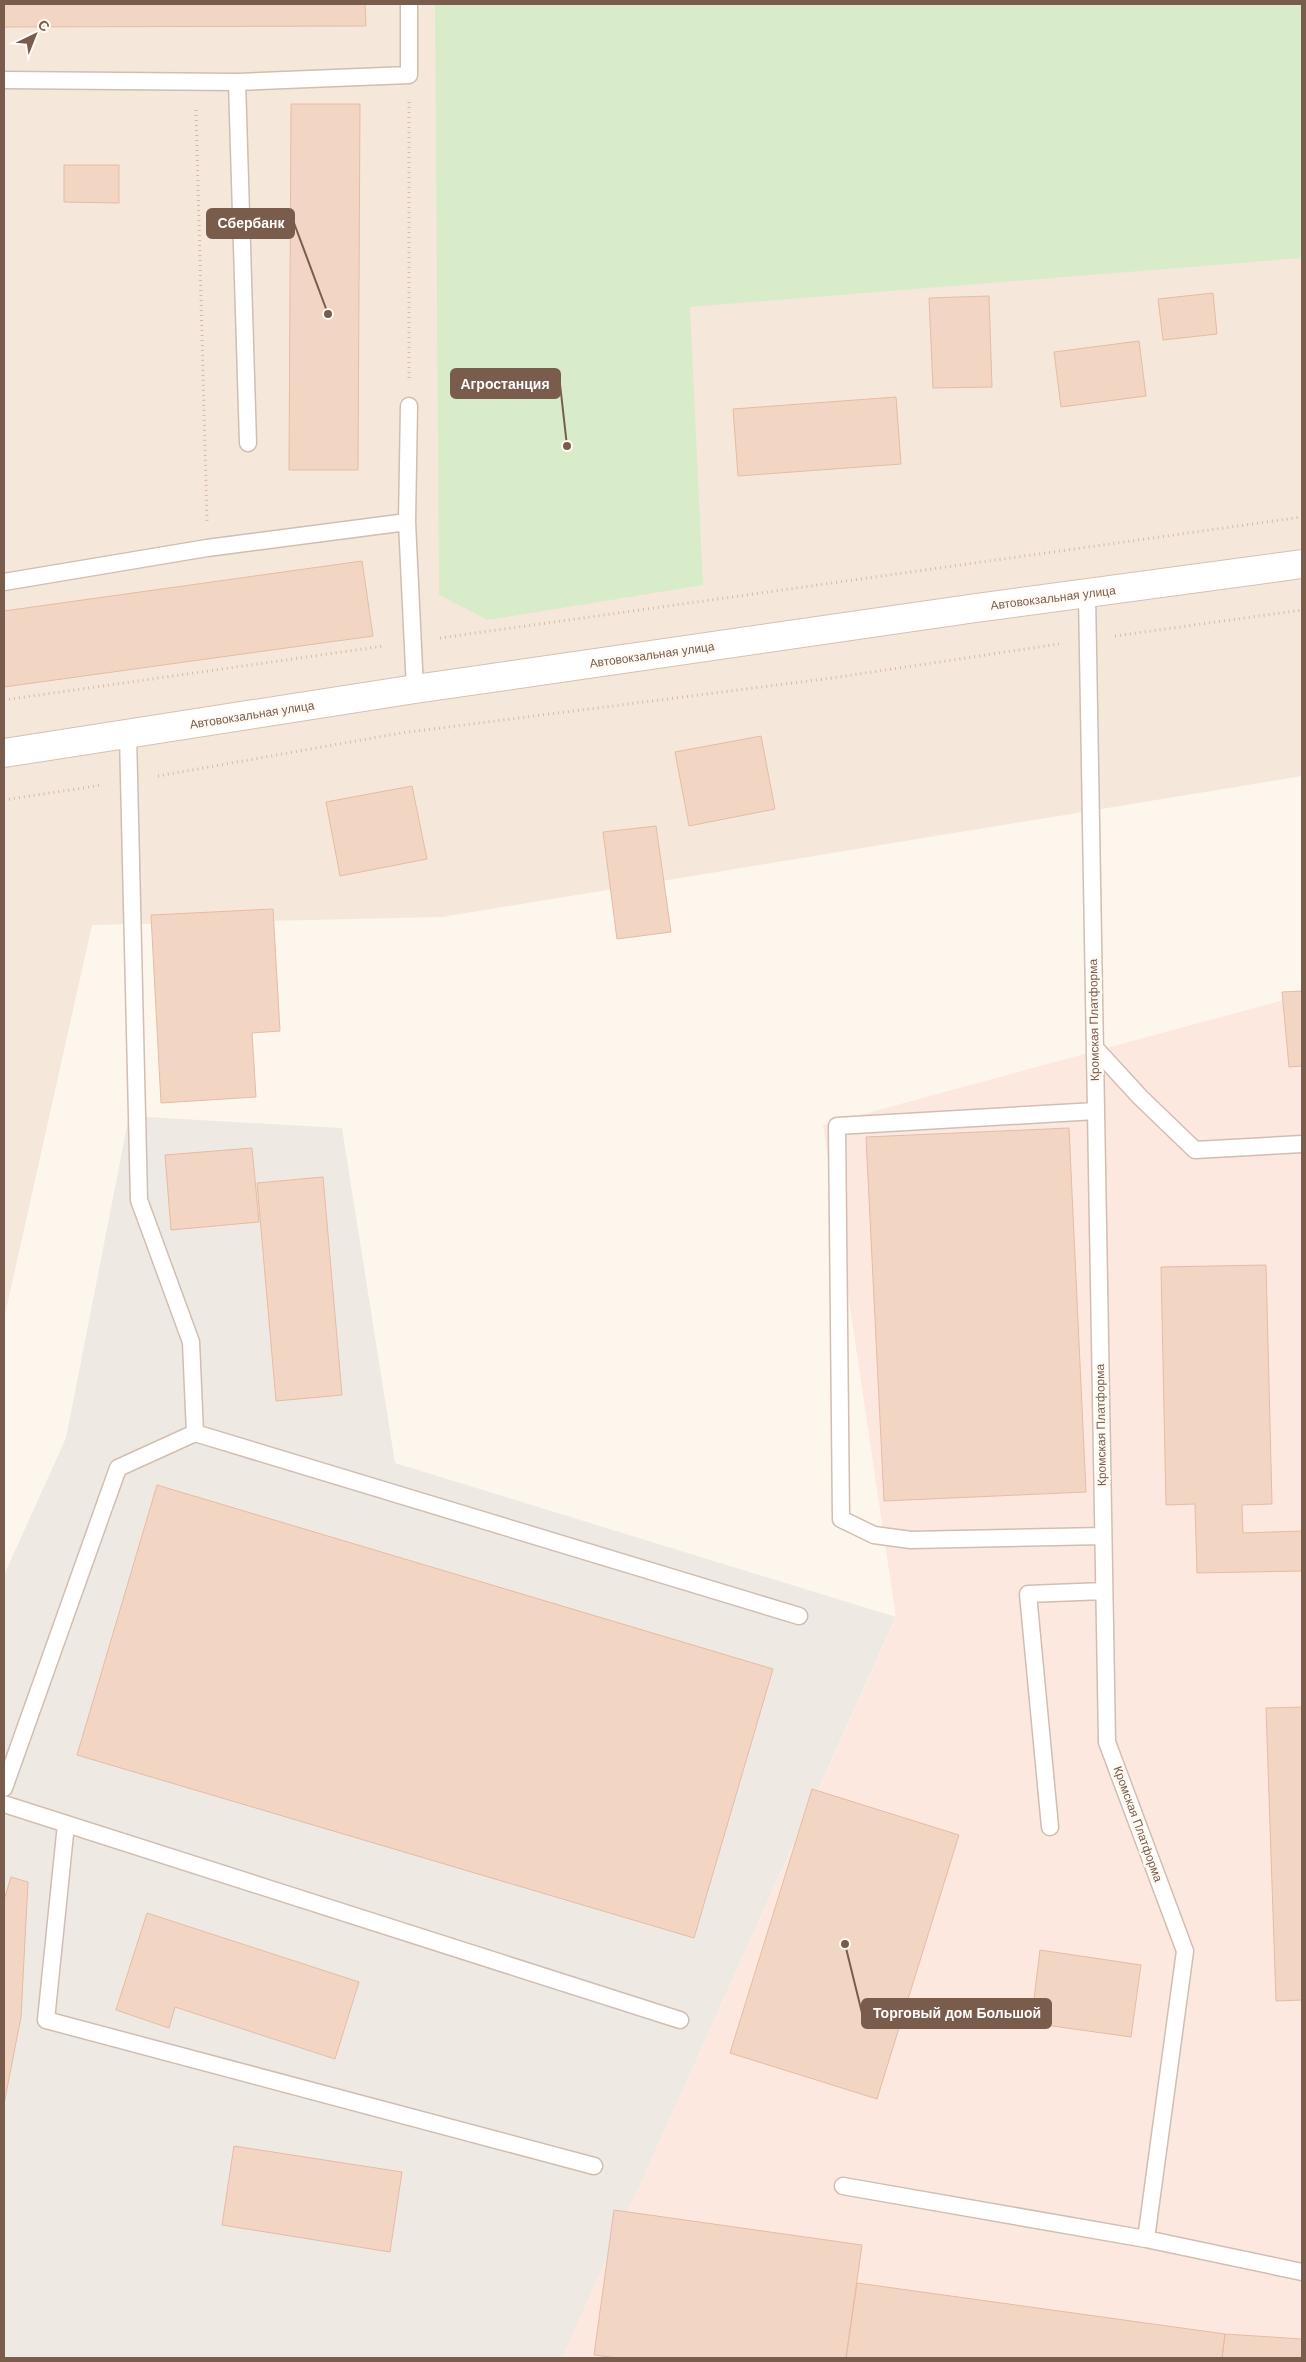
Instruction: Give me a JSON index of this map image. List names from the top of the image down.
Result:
{
  "streets": {
    "street": ["Автовокзальная улица"],
    "lane": ["Кромская Платформа"]
  },
  "crossings": [
    ["Автовокзальная улица", "Кромская Платформа"]
  ],
  "places": ["Сбербанк", "Агростанция", "Торговый дом Большой"],
  "north": "top right"
}
